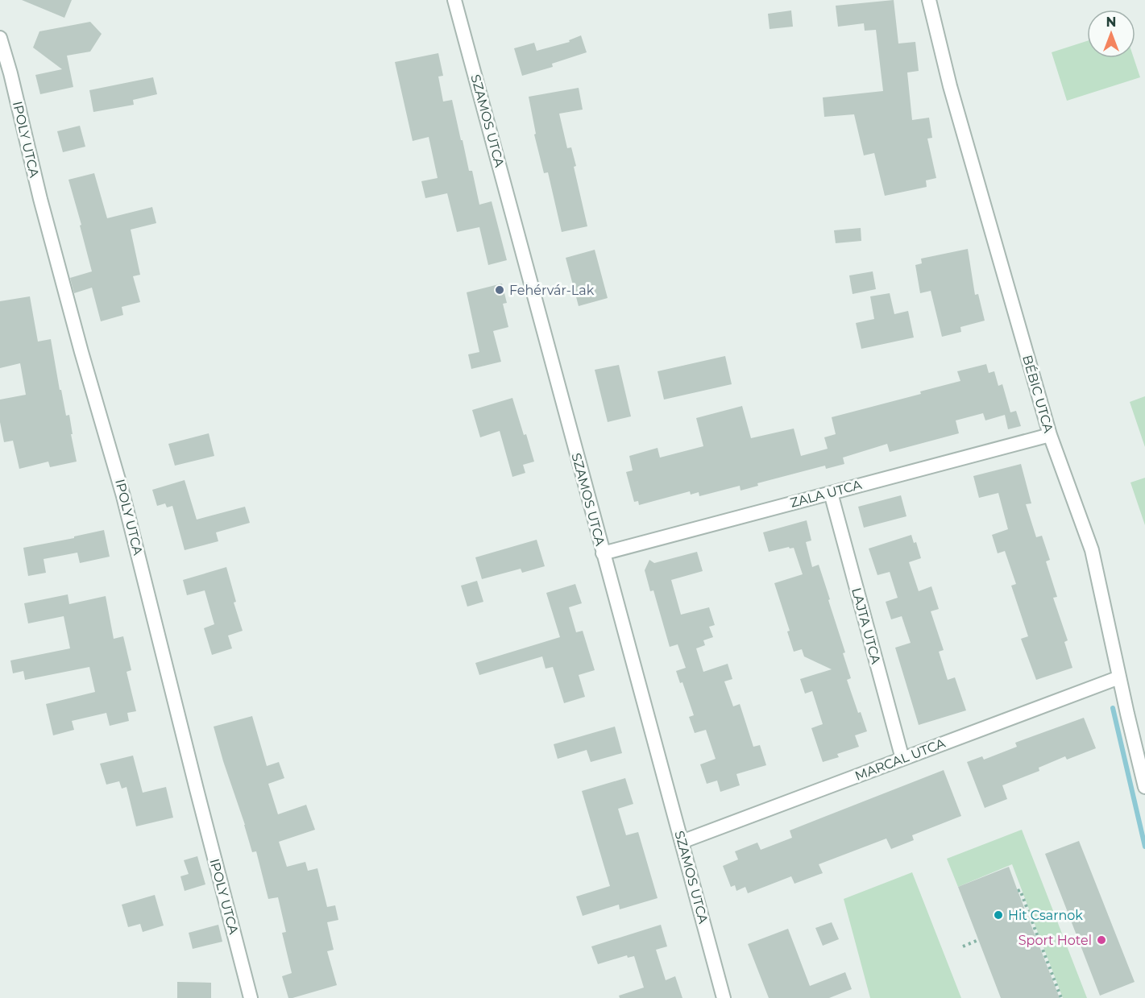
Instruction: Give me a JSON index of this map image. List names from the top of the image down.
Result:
{
  "streets": {
    "street": [
      "SZAMOS UTCA",
      "IPOLY UTCA",
      "BÉBIC UTCA",
      "ZALA UTCA",
      "LAJTA UTCA",
      "MARCAL UTCA"
    ]
  },
  "crossings": [
    ["SZAMOS UTCA", "ZALA UTCA"],
    ["SZAMOS UTCA", "MARCAL UTCA"],
    ["BÉBIC UTCA", "ZALA UTCA"],
    ["BÉBIC UTCA", "MARCAL UTCA"],
    ["ZALA UTCA", "LAJTA UTCA"],
    ["LAJTA UTCA", "MARCAL UTCA"]
  ],
  "places": ["Fehérvár-Lak", "Hit Csarnok", "Sport Hotel"],
  "north": "top"
}
